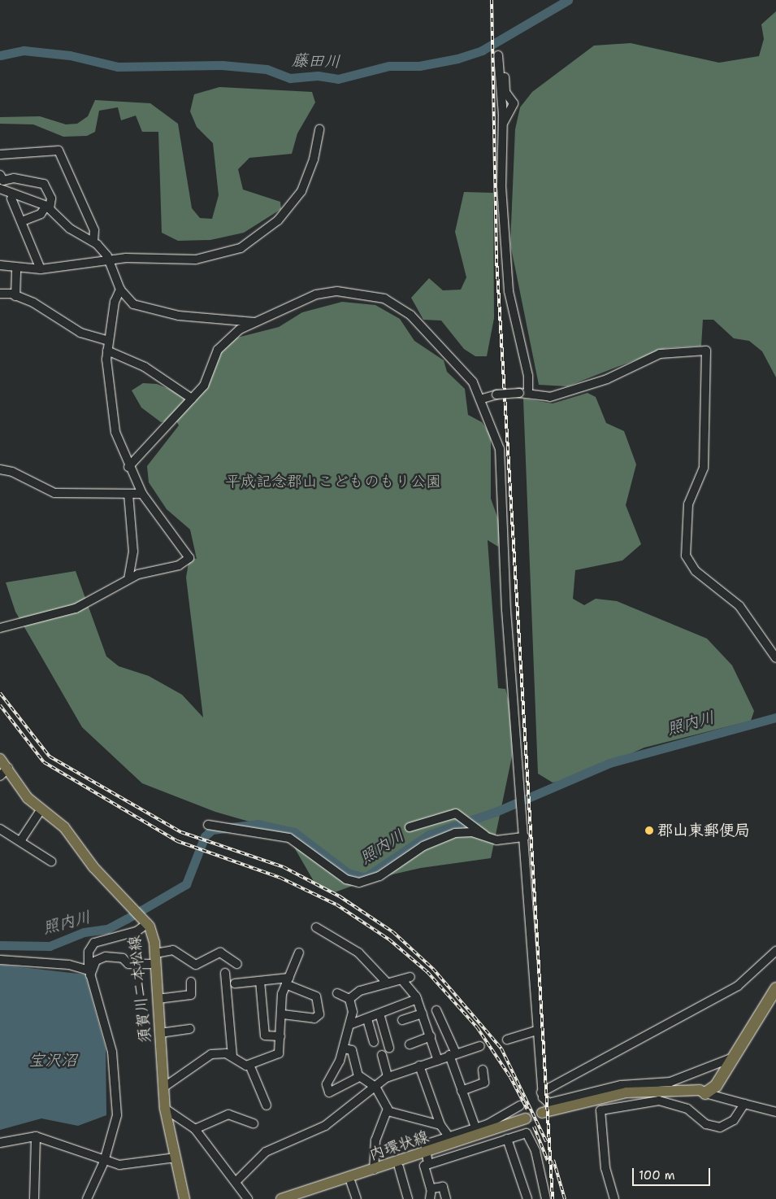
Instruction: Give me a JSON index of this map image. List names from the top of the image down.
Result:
{
  "streets": {
    "main road": ["須賀川二本松線", "内環状線"]
  },
  "water": ["藤田川", "照内川", "宝沢沼"],
  "parks": ["平成記念郡山こどものもり公園"],
  "places": ["郡山東郵便局"],
  "scale_bar": "100 m"
}
